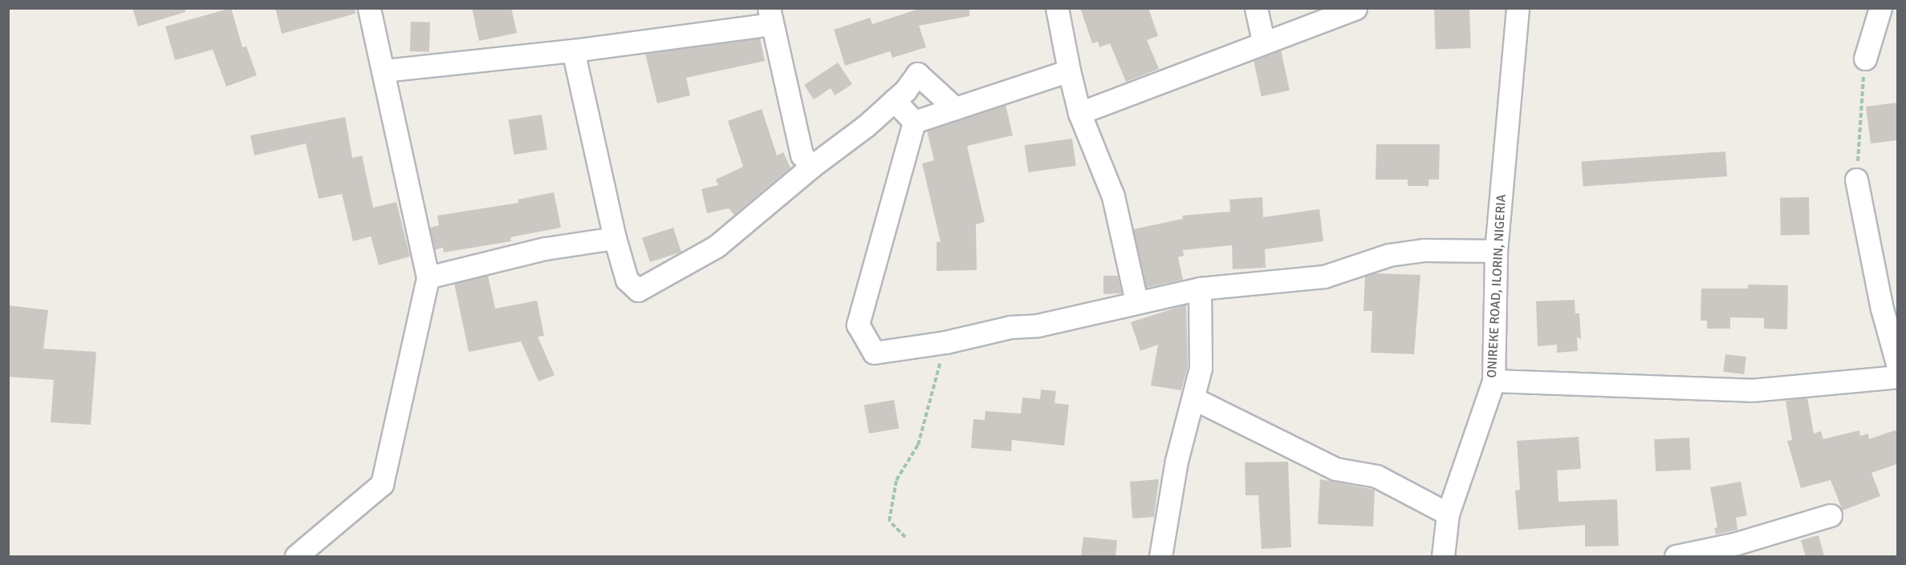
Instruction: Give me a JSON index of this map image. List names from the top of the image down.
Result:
{
  "streets": {
    "street": ["ONIREKE ROAD, ILORIN, NIGERIA"]
  }
}
